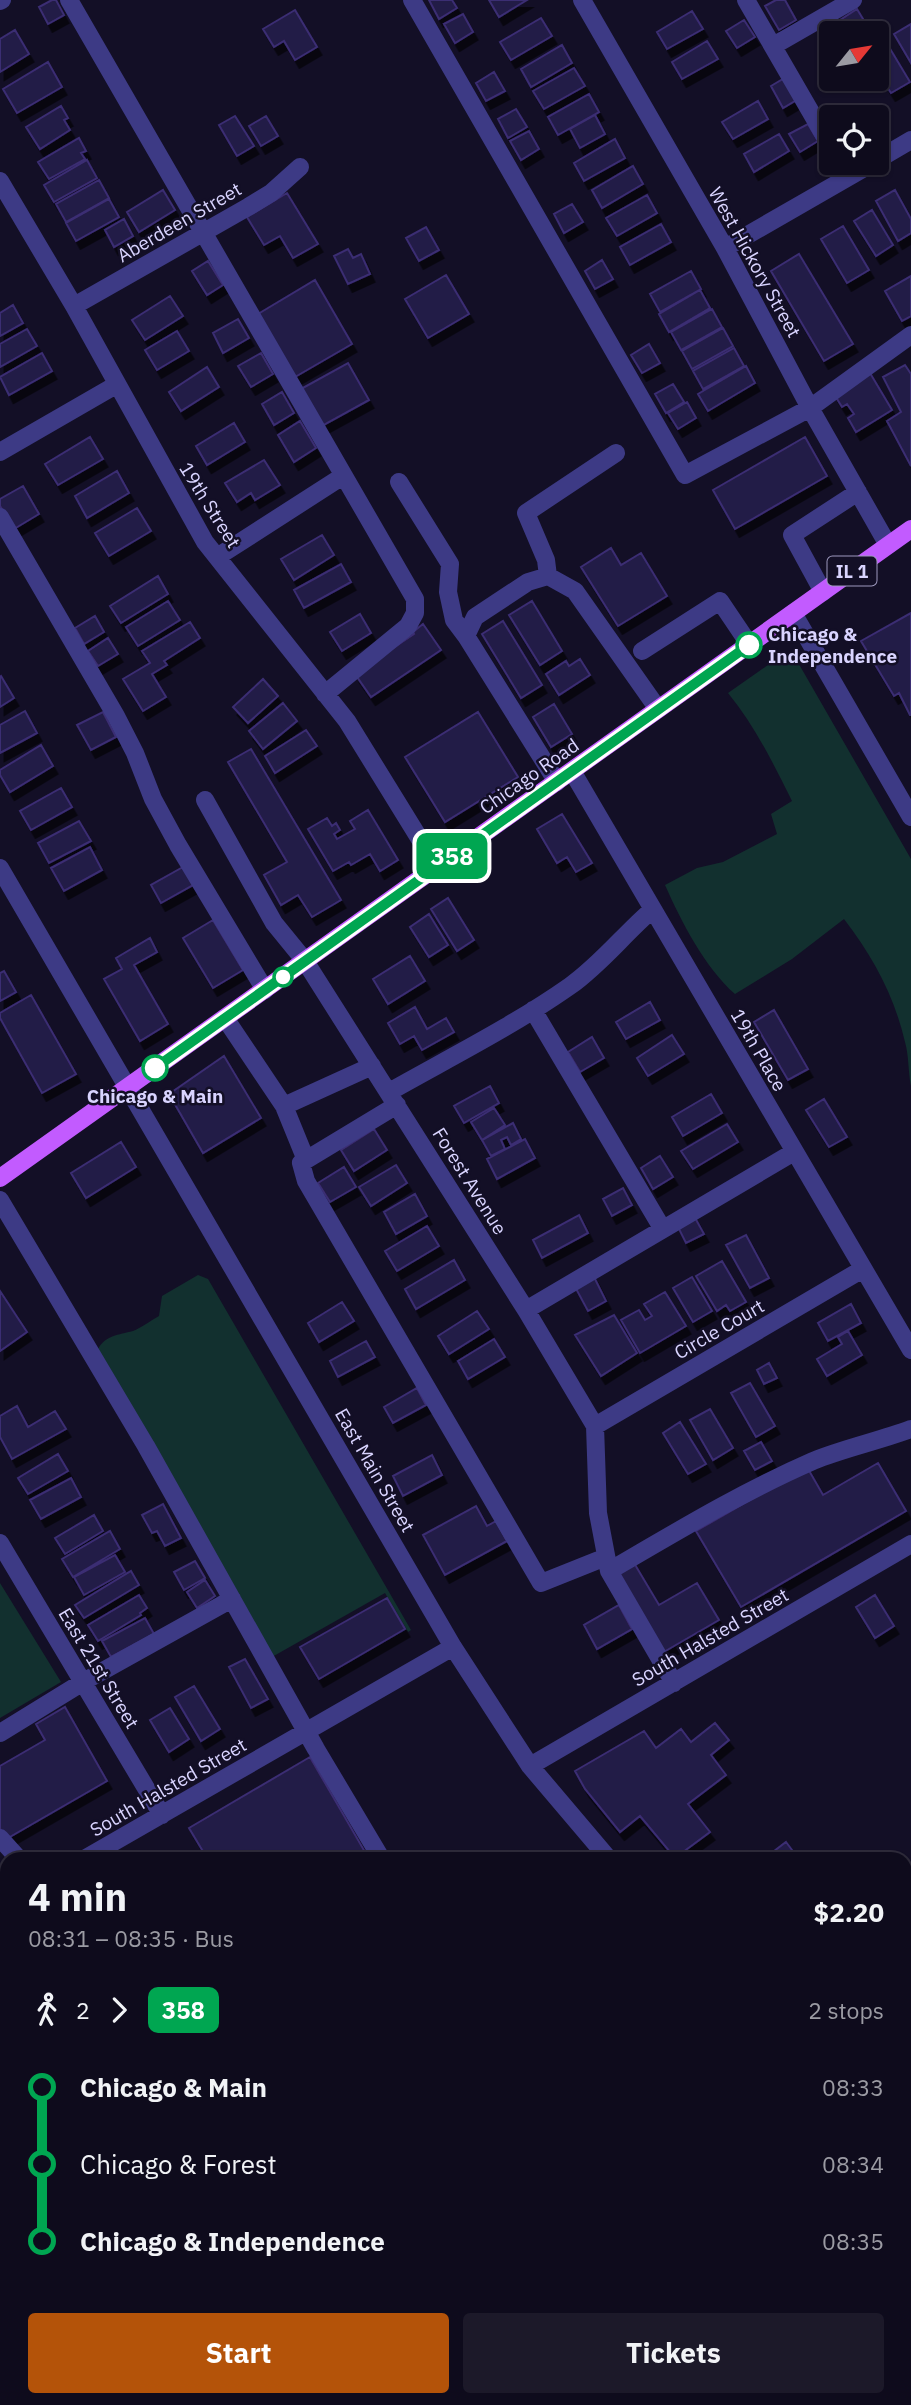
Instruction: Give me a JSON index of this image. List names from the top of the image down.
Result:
{
  "streets": {
    "main road": ["IL 1", "Chicago Road"],
    "street": [
      "Aberdeen Street",
      "West Hickory Street",
      "19th Street",
      "19th Place",
      "Forest Avenue",
      "Circle Court",
      "East Main Street",
      "South Halsted Street",
      "East 21st Street"
    ]
  },
  "crossings": [
    ["Aberdeen Street", "19th Street"],
    ["West Hickory Street", "Chicago Road"],
    ["19th Street", "Chicago Road"],
    ["Chicago Road", "19th Place"],
    ["Chicago Road", "Forest Avenue"],
    ["Chicago Road", "East Main Street"],
    ["19th Place", "Circle Court"],
    ["Forest Avenue", "Circle Court"],
    ["East Main Street", "South Halsted Street"],
    ["South Halsted Street", "East 21st Street"]
  ],
  "places": ["Chicago & Independence", "Chicago & Main"],
  "lines": ["bus line 358"],
  "north": "top right",
  "page": {
    "on_map": "358",
    "heading": ["4 min", "08:31 – 08:35 · Bus", "$2.20"],
    "legs": ["2", "358", "2 stops"],
    "list": [
      {
        "name": "Chicago & Main",
        "value": "08:33"
      },
      {
        "name": "Chicago & Forest",
        "value": "08:34"
      },
      {
        "name": "Chicago & Independence",
        "value": "08:35"
      }
    ],
    "buttons": ["Start", "Tickets"]
  }
}
